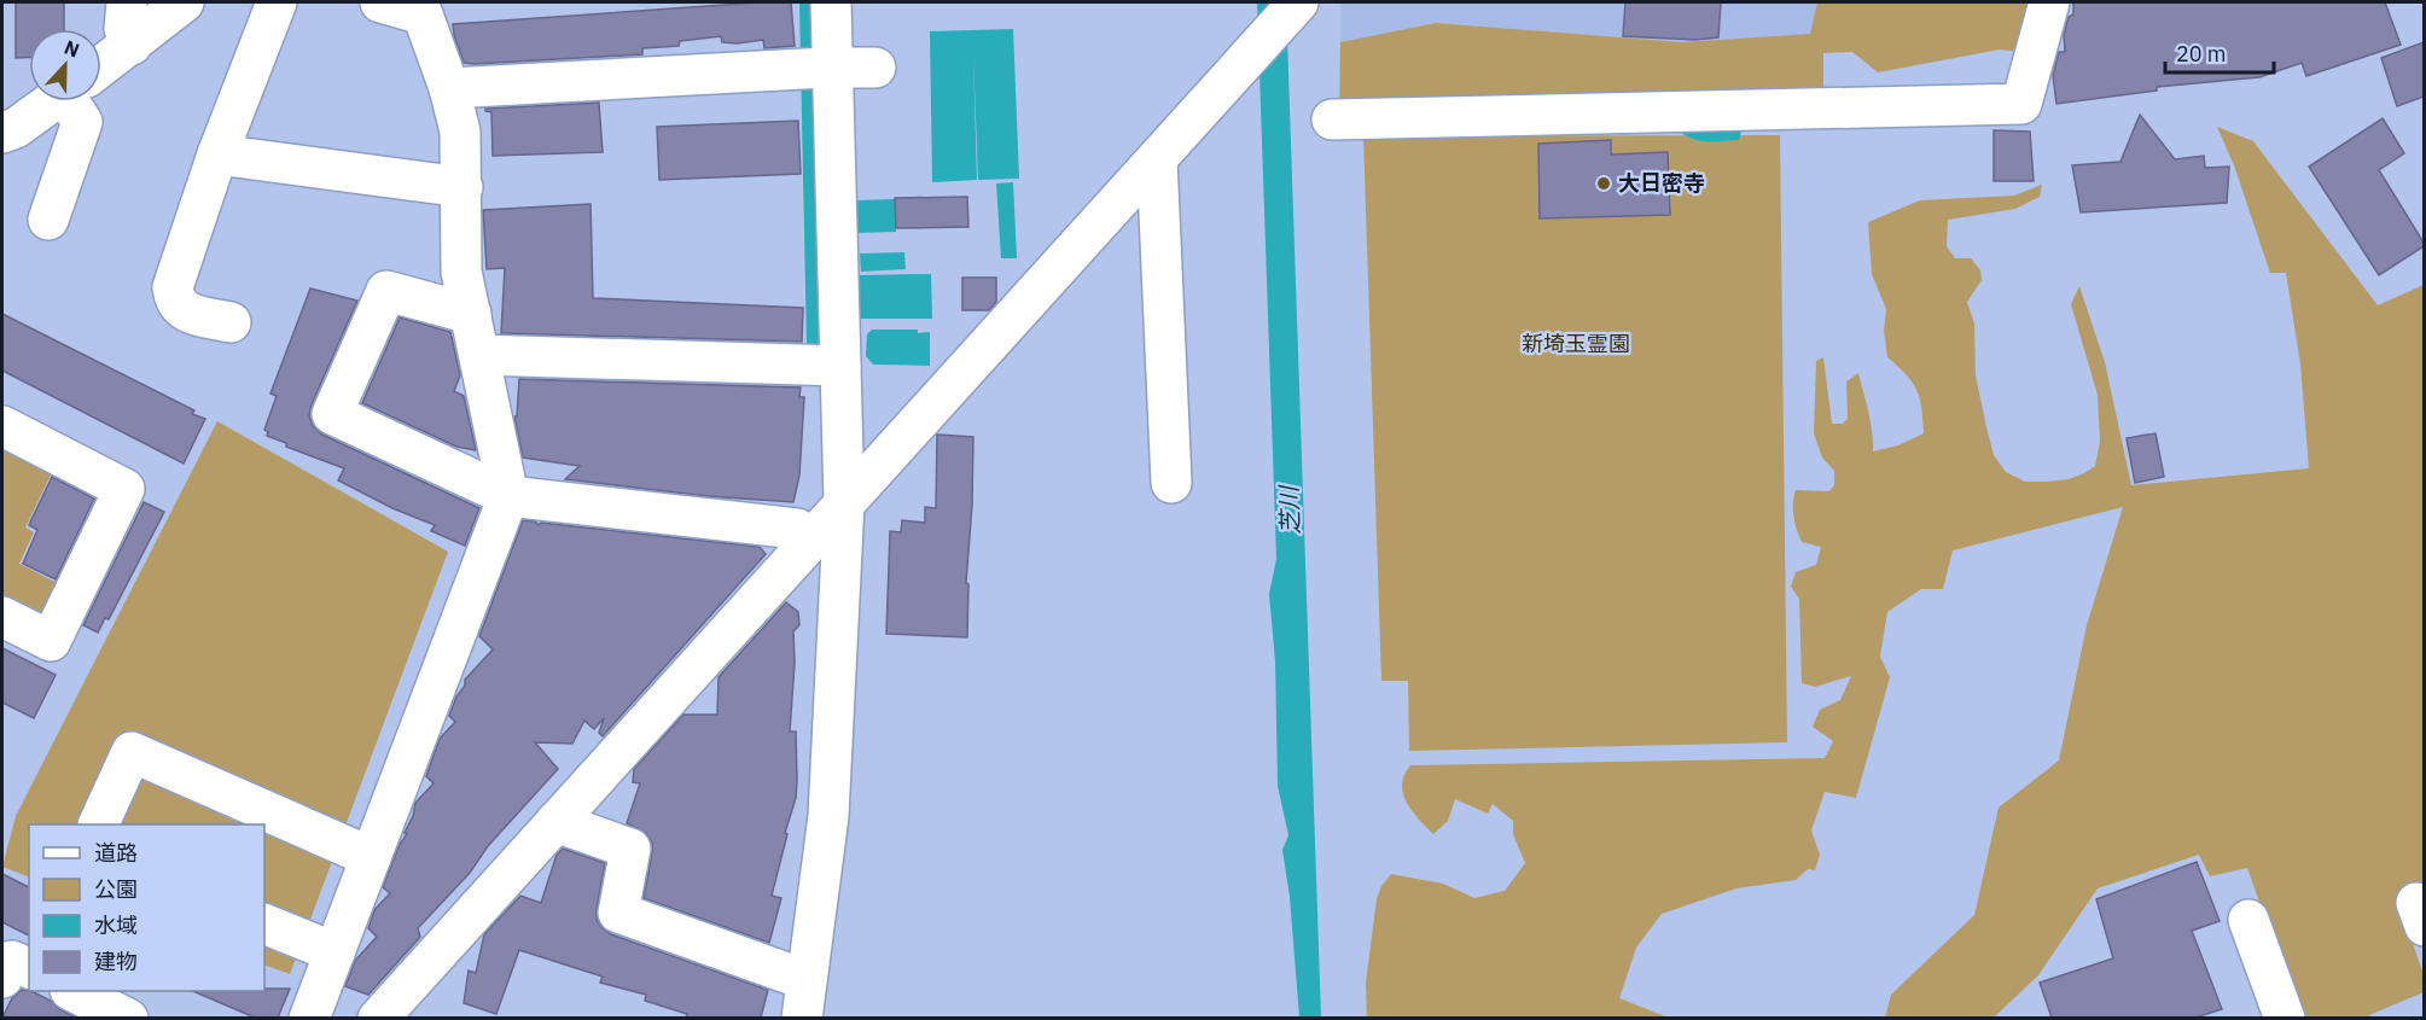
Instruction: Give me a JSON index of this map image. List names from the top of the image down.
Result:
{
  "water": ["芝川"],
  "parks": ["新埼玉霊園"],
  "places": ["大日密寺"],
  "legend": [
    "道路",
    "公園",
    "水域",
    "建物"
  ],
  "scale_bar": "20 m",
  "north": "top"
}
